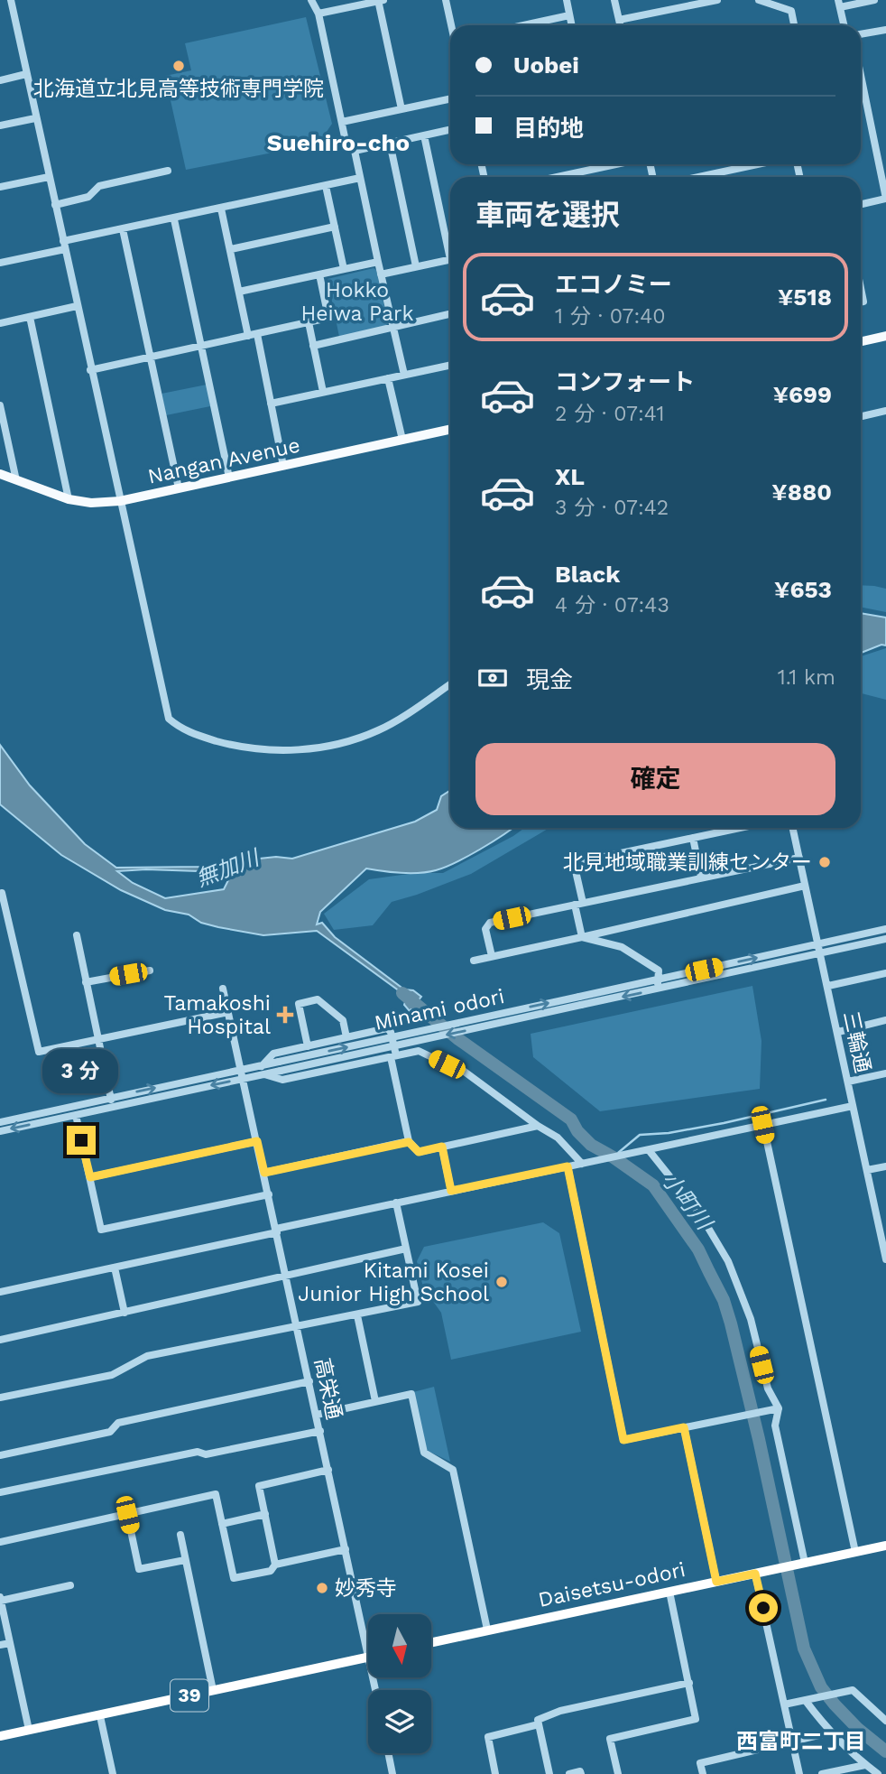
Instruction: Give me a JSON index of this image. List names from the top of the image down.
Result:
{
  "streets": {
    "highway": ["Daisetsu-odori", "39"],
    "main road": ["Nangan Avenue"],
    "street": ["Minami odori", "三輪通", "高栄通"]
  },
  "crossings": [
    ["Minami odori", "三輪通"],
    ["Minami odori", "高栄通"]
  ],
  "districts": ["Suehiro-cho", "西富町二丁目"],
  "water": ["無加川", "小町川"],
  "parks": ["Hokko Heiwa Park"],
  "places": {
    "other": [
      "北海道立北見高等技術専門学院",
      "北見地域職業訓練センター",
      "Kitami Kosei Junior High School",
      "妙秀寺"
    ],
    "health": ["Tamakoshi Hospital"]
  },
  "north": "bottom",
  "page": {
    "banner": ["Uobei", "目的地"],
    "heading": "車両を選択",
    "list": [
      {
        "name": "エコノミー",
        "note": "1 分 · 07:40",
        "value": "¥518"
      },
      {
        "name": "コンフォート",
        "note": "2 分 · 07:41",
        "value": "¥699"
      },
      {
        "name": "XL",
        "note": "3 分 · 07:42",
        "value": "¥880"
      },
      {
        "name": "Black",
        "note": "4 分 · 07:43",
        "value": "¥653"
      }
    ],
    "pay": ["現金", "1.1 km"],
    "buttons": "確定",
    "bubble": "3 分"
  }
}
